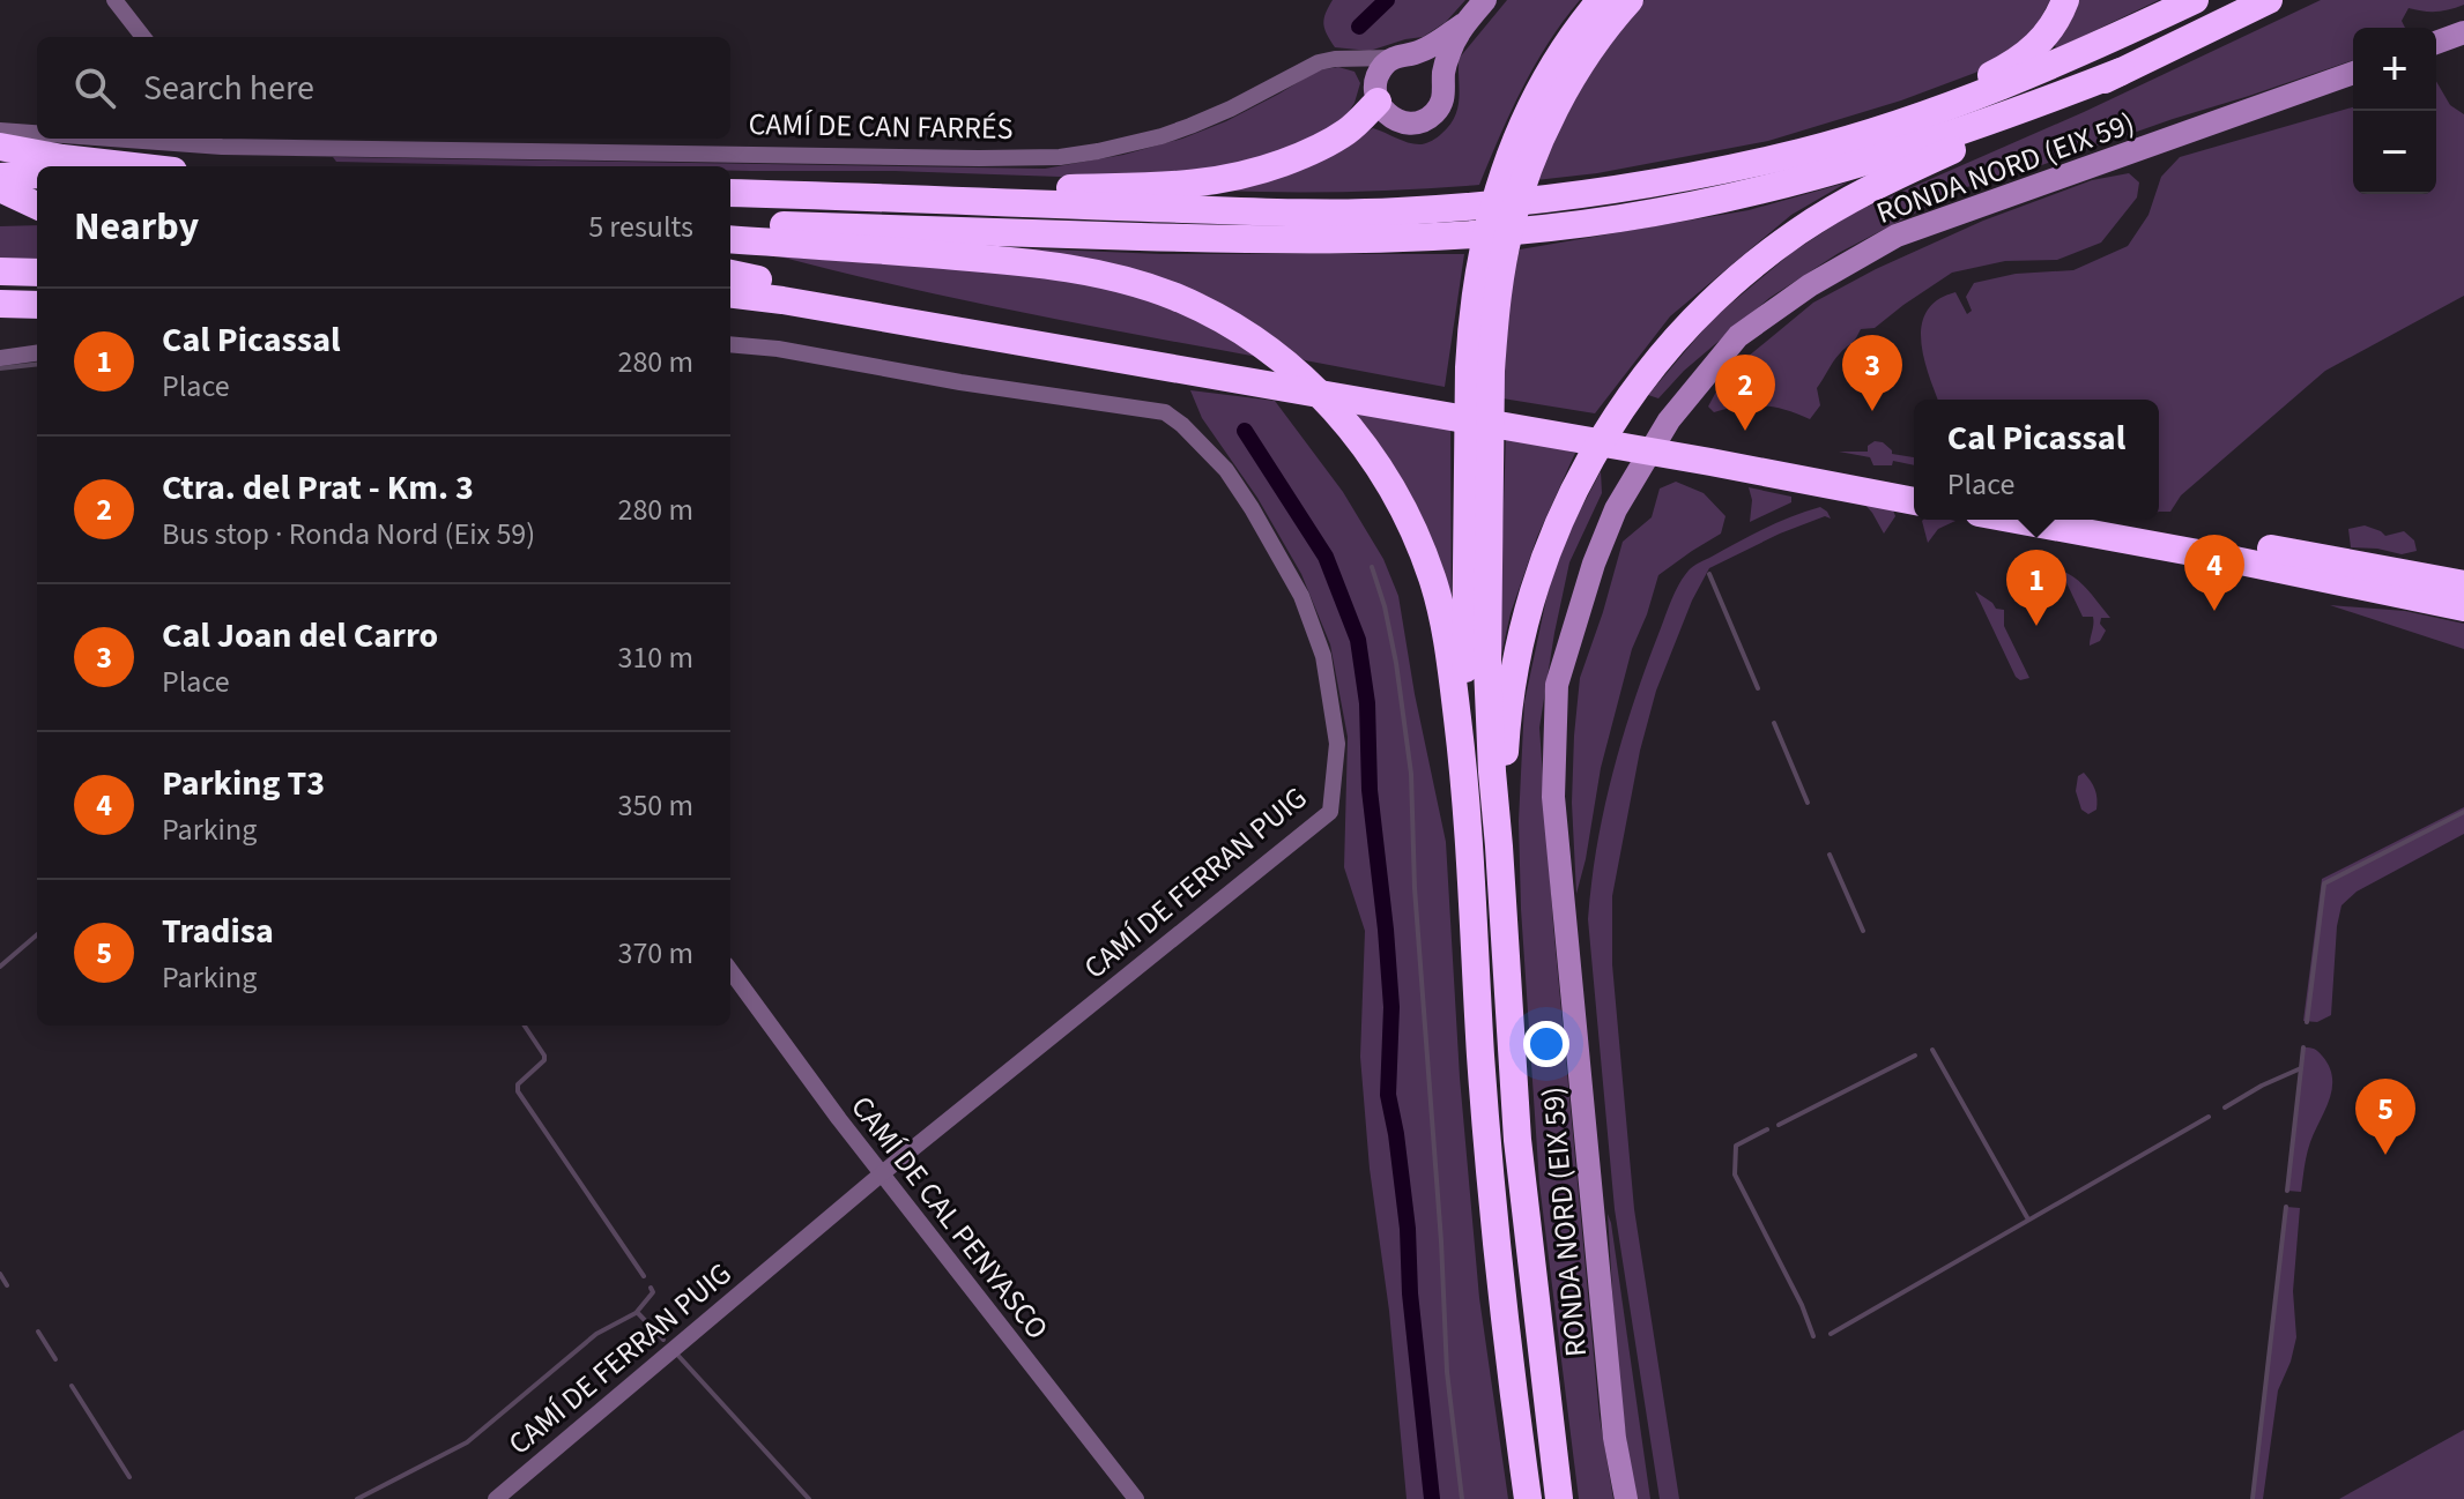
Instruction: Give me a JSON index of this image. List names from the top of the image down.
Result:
{
  "streets": {
    "main road": ["RONDA NORD (EIX 59)"],
    "street": ["CAMÍ DE CAN FARRÉS", "CAMÍ DE FERRAN PUIG", "CAMÍ DE CAL PENYASCO"]
  },
  "crossings": [
    ["CAMÍ DE FERRAN PUIG", "CAMÍ DE CAL PENYASCO"]
  ],
  "page": {
    "map_buttons": ["+", "−"],
    "search": "Search here",
    "heading": ["Nearby", "5 results"],
    "list": [
      {
        "mark": "1",
        "name": "Cal Picassal",
        "note": "Place",
        "value": "280 m"
      },
      {
        "mark": "2",
        "name": "Ctra. del Prat - Km. 3",
        "note": "Bus stop · Ronda Nord (Eix 59)",
        "value": "280 m"
      },
      {
        "mark": "3",
        "name": "Cal Joan del Carro",
        "note": "Place",
        "value": "310 m"
      },
      {
        "mark": "4",
        "name": "Parking T3",
        "note": "Parking",
        "value": "350 m"
      },
      {
        "mark": "5",
        "name": "Tradisa",
        "note": "Parking",
        "value": "370 m"
      }
    ],
    "pins": [
      "3",
      "2",
      "4",
      "1",
      "5"
    ],
    "popup": ["Cal Picassal", "Place"]
  }
}
